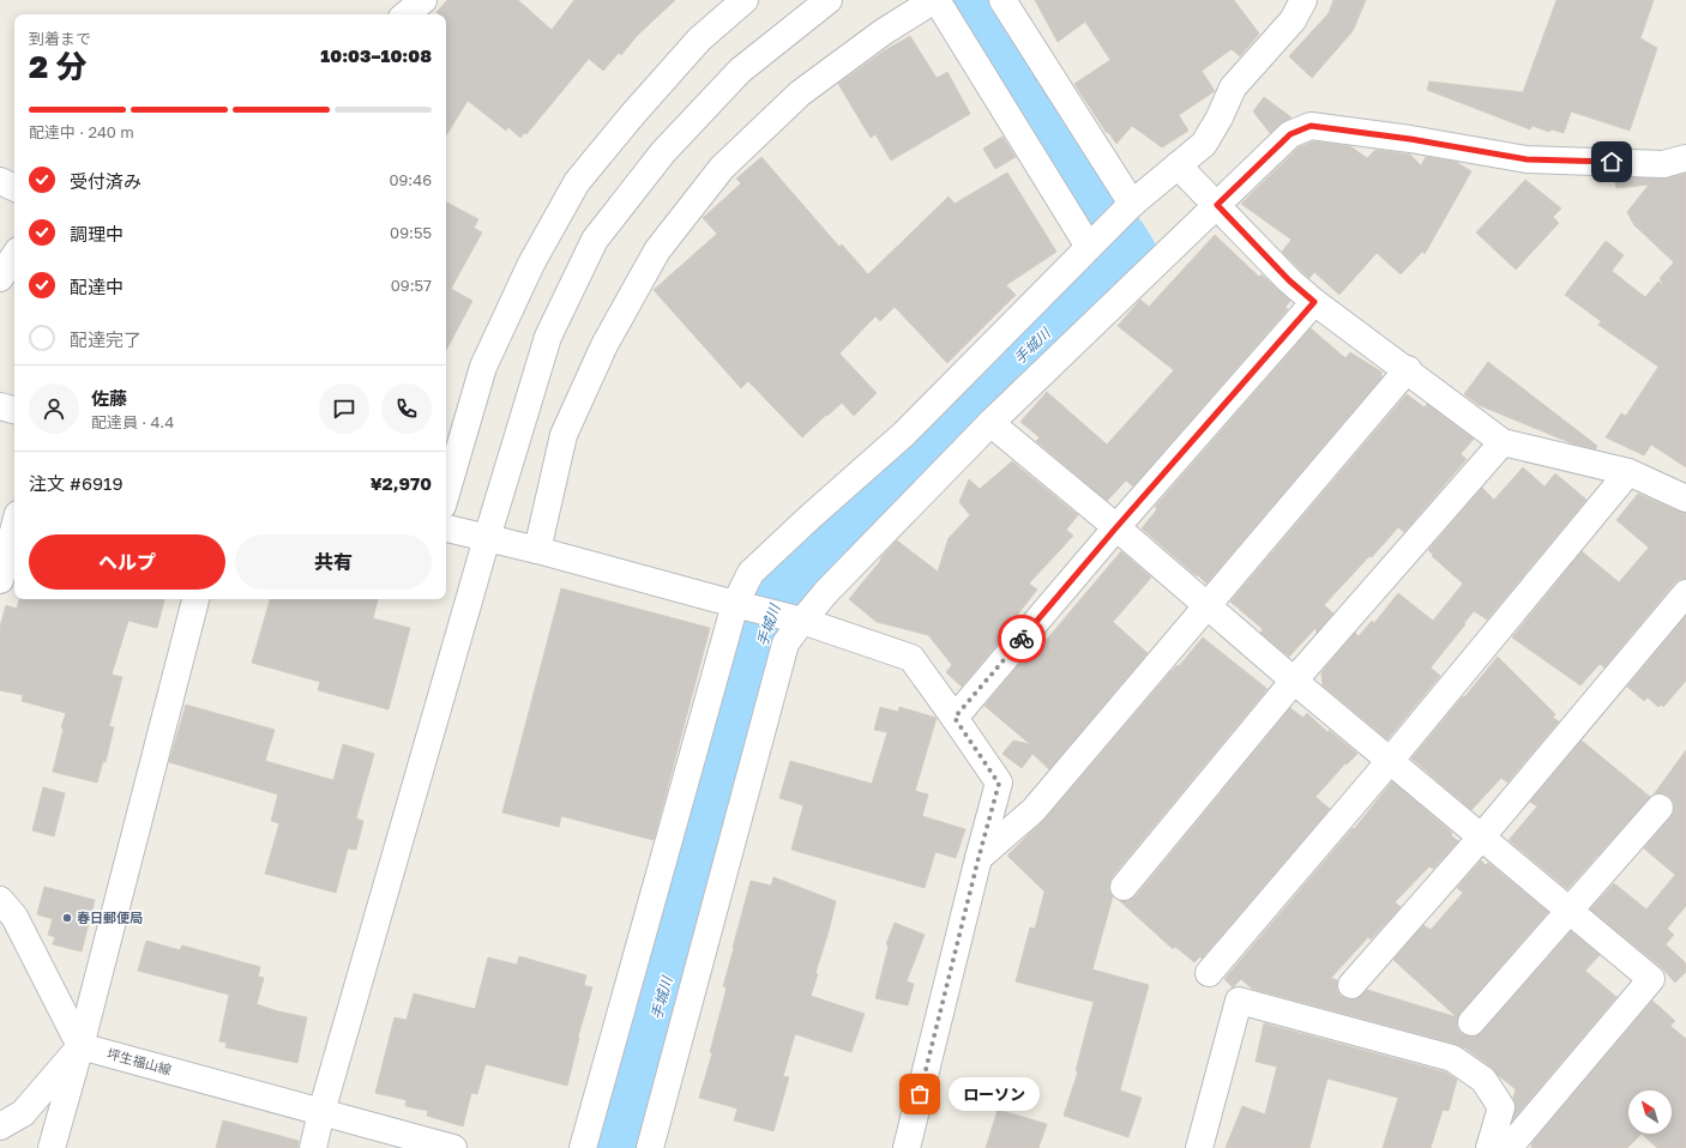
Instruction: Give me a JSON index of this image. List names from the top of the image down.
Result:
{
  "streets": {
    "street": ["坪生福山線"]
  },
  "water": ["手城川"],
  "places": ["春日郵便局", "ローソン"],
  "north": "top left",
  "page": {
    "heading": ["2 分", "到着まで", "10:03–10:08"],
    "panel": [
      "佐藤",
      "配達員 · 4.4",
      "注文 #6919",
      "¥2,970"
    ],
    "bar": "配達中 · 240 m",
    "list": [
      ["受付済み", "09:46"],
      ["調理中", "09:55"],
      ["配達中", "09:57"],
      "配達完了"
    ],
    "buttons": ["ヘルプ", "共有"],
    "bubble": "ローソン"
  }
}
